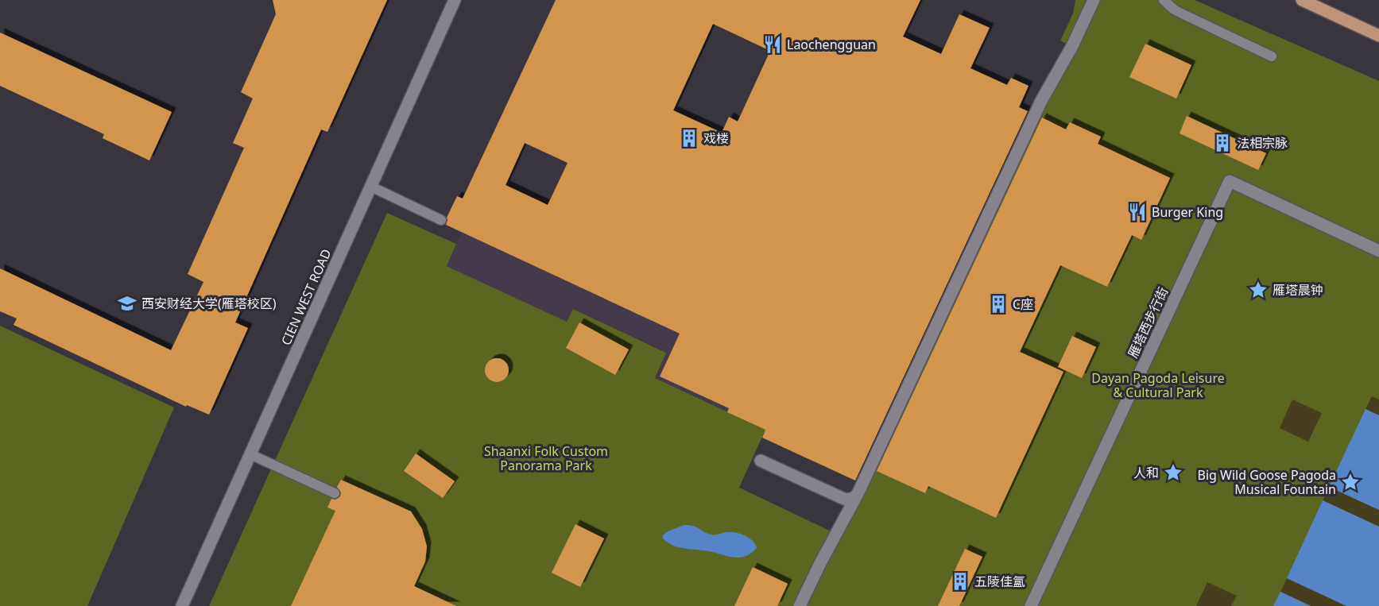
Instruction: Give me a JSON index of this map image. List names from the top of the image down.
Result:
{
  "streets": {
    "street": ["CIEN WEST ROAD", "雁塔西步行街"]
  },
  "parks": ["Dayan Pagoda Leisure & Cultural Park", "Shaanxi Folk Custom Panorama Park"],
  "places": {
    "restaurant": ["Laochengguan", "Burger King"],
    "building": [
      "戏楼",
      "法相宗脉",
      "C座",
      "五陵佳氲"
    ],
    "place": ["雁塔晨钟", "人和", "Big Wild Goose Pagoda Musical Fountain"],
    "school or university": ["西安财经大学(雁塔校区)"]
  }
}
